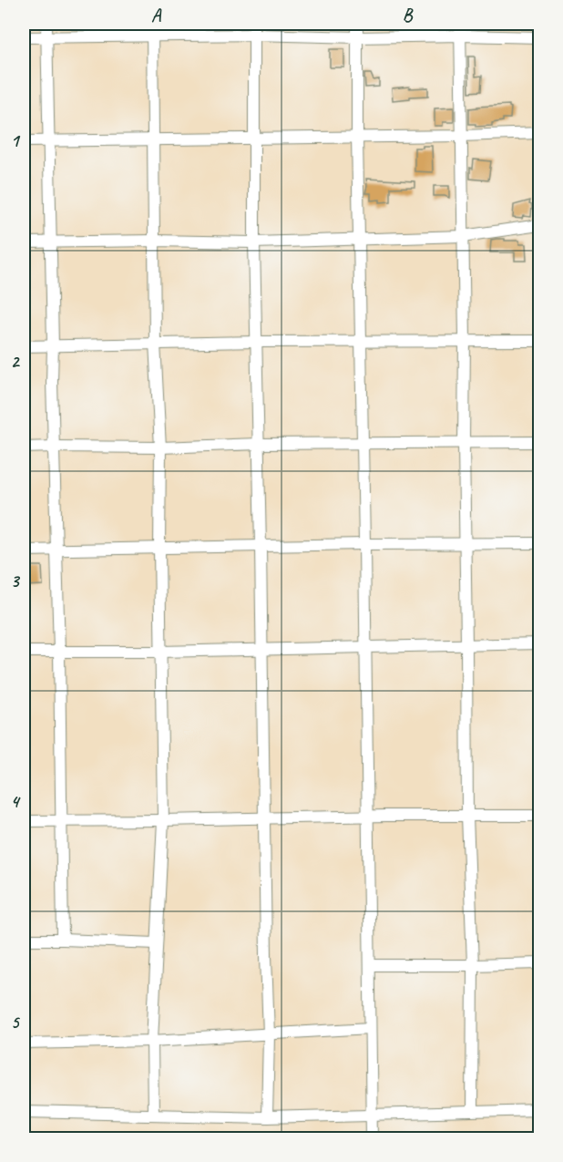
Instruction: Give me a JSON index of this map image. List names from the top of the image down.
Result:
{
  "grid": {
    "columns": ["A", "B"],
    "rows": [
      "1",
      "2",
      "3",
      "4",
      "5"
    ]
  }
}
